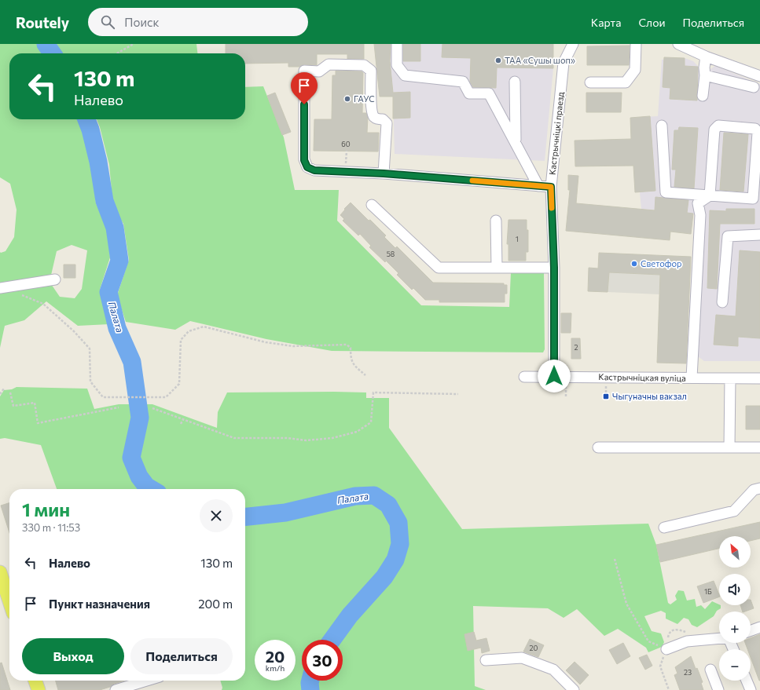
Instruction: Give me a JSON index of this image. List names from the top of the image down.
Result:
{
  "streets": {
    "street": ["Кастрычніцкі праезд", "Кастрычніцкая вуліца"]
  },
  "crossings": [
    ["Кастрычніцкі праезд", "Кастрычніцкая вуліца"]
  ],
  "water": ["Палата"],
  "places": {
    "other": ["ТАА «Сушы шоп»", "ГАУС", "Светофор"],
    "transit": ["Чыгуначны вакзал"]
  },
  "house_numbers": [
    "60",
    "1",
    "58",
    "2",
    "1Б",
    "20",
    "23"
  ],
  "north": "top left",
  "page": {
    "header": "Routely",
    "search": "Поиск",
    "nav": ["Карта", "Слои", "Поделиться"],
    "turn": ["130 m", "Налево"],
    "heading": ["1 мин", "330 m · 11:53"],
    "map_buttons": ["+", "−"],
    "list": [
      {
        "name": "Налево",
        "value": "130 m"
      },
      {
        "name": "Пункт назначения",
        "value": "200 m"
      }
    ],
    "buttons": ["Выход", "Поделиться"],
    "speed": "20 km/h",
    "limit": "30"
  }
}
